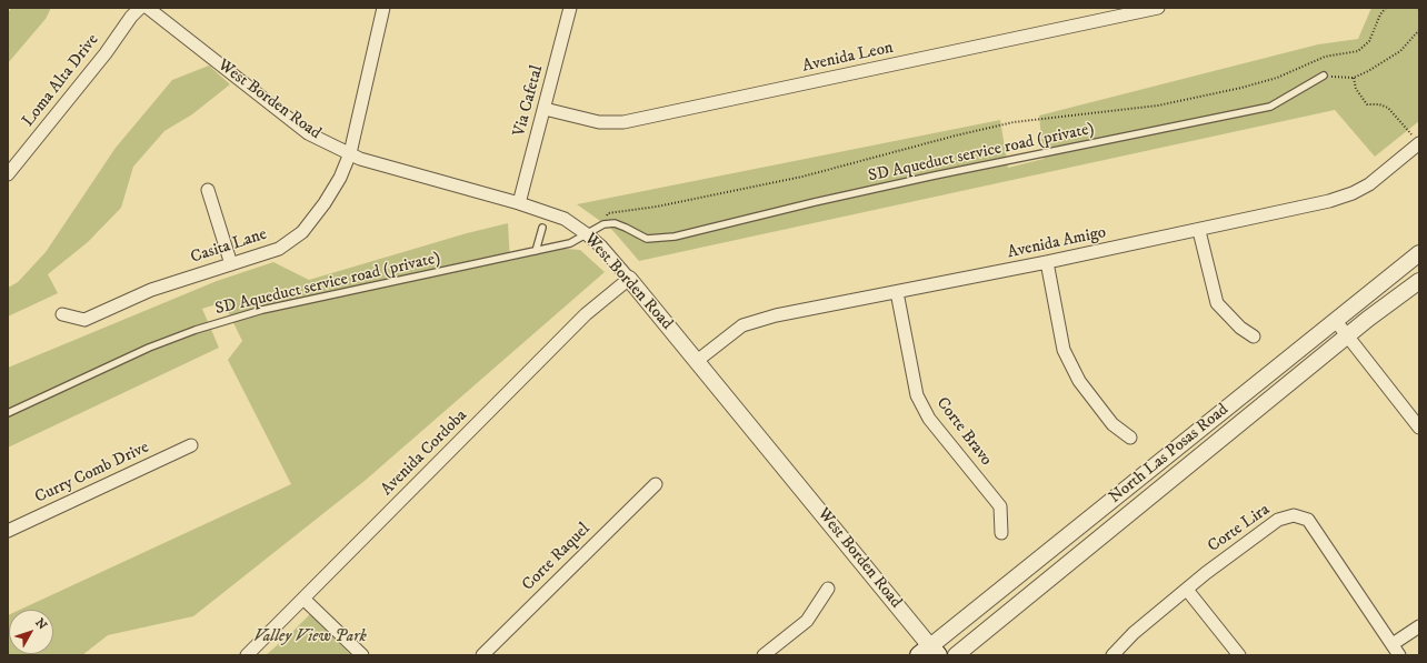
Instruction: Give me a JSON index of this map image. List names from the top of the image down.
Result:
{
  "streets": {
    "street": [
      "Avenida Leon",
      "Loma Alta Drive",
      "West Borden Road",
      "Via Cafetal",
      "Avenida Amigo",
      "Casita Lane",
      "Corte Bravo",
      "Avenida Cordoba",
      "North Las Posas Road",
      "Curry Comb Drive",
      "Corte Lira",
      "Corte Raquel"
    ],
    "lane": ["SD Aqueduct service road (private)"]
  },
  "crossings": [
    ["Avenida Leon", "Via Cafetal"],
    ["West Borden Road", "Via Cafetal"],
    ["West Borden Road", "SD Aqueduct service road (private)"],
    ["West Borden Road", "Avenida Amigo"],
    ["West Borden Road", "Casita Lane"],
    ["West Borden Road", "Avenida Cordoba"],
    ["West Borden Road", "North Las Posas Road"],
    ["Avenida Amigo", "Corte Bravo"]
  ],
  "parks": ["Valley View Park"],
  "north": "top right"
}
